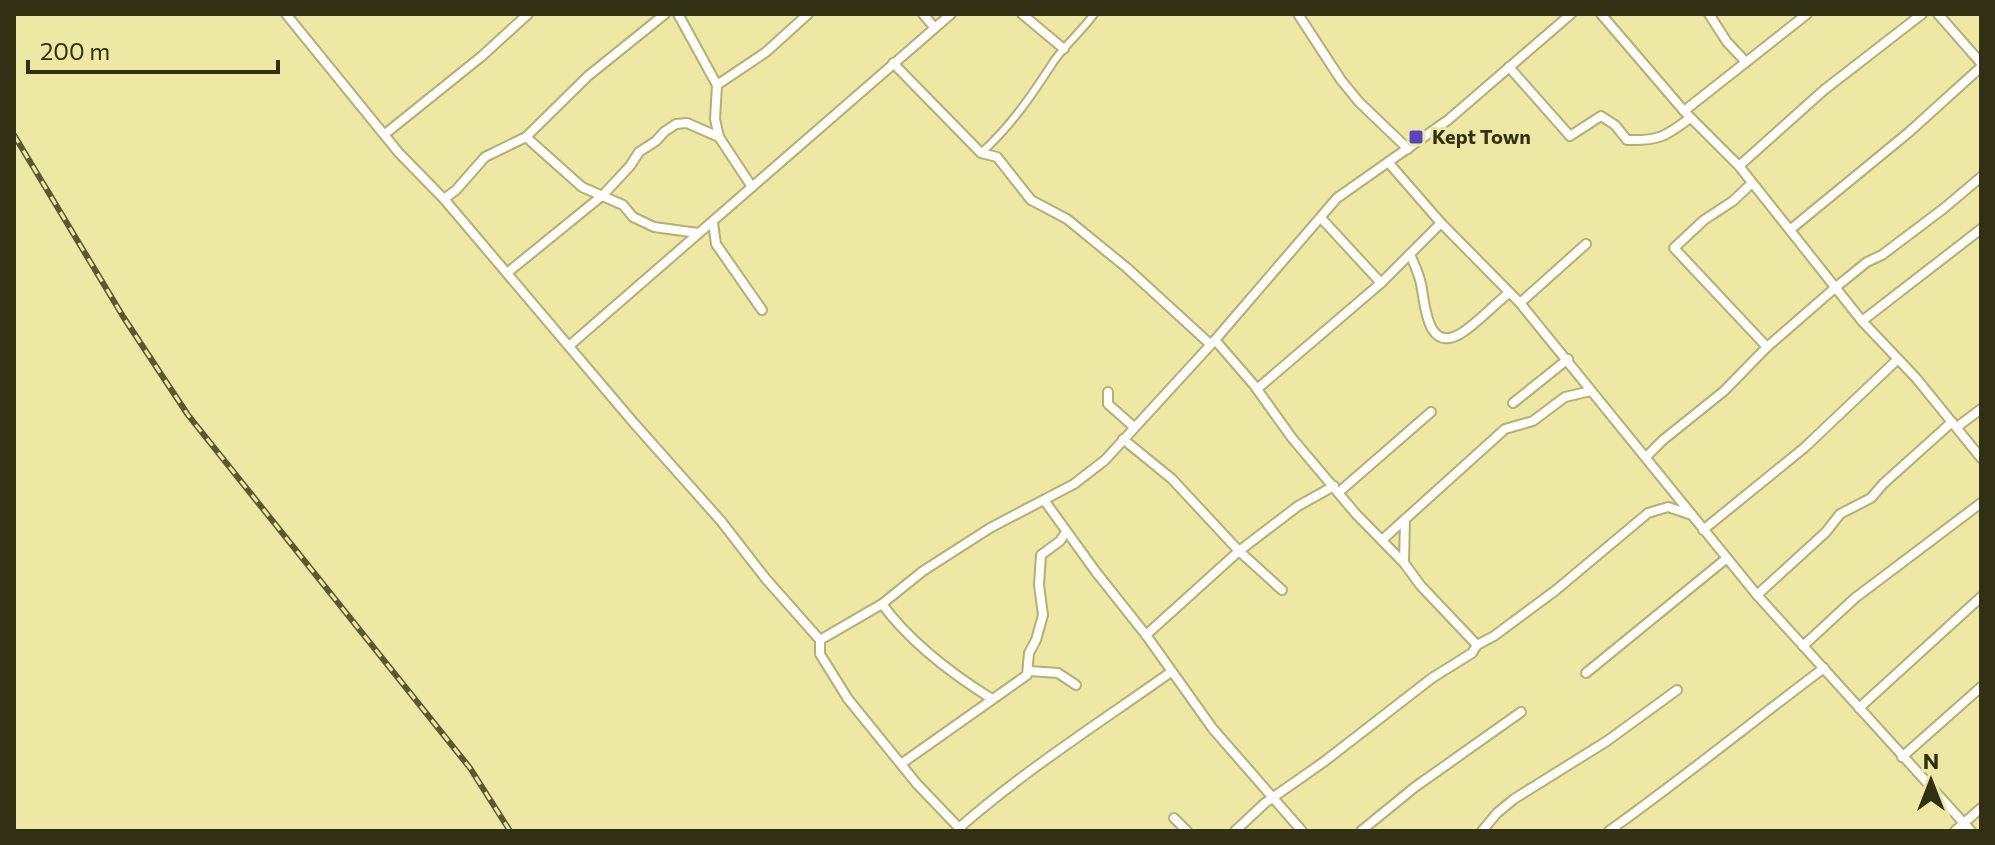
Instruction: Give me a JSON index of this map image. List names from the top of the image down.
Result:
{
  "places": {
    "transit": ["Kept Town"]
  },
  "scale_bar": "200 m",
  "north": "top"
}
